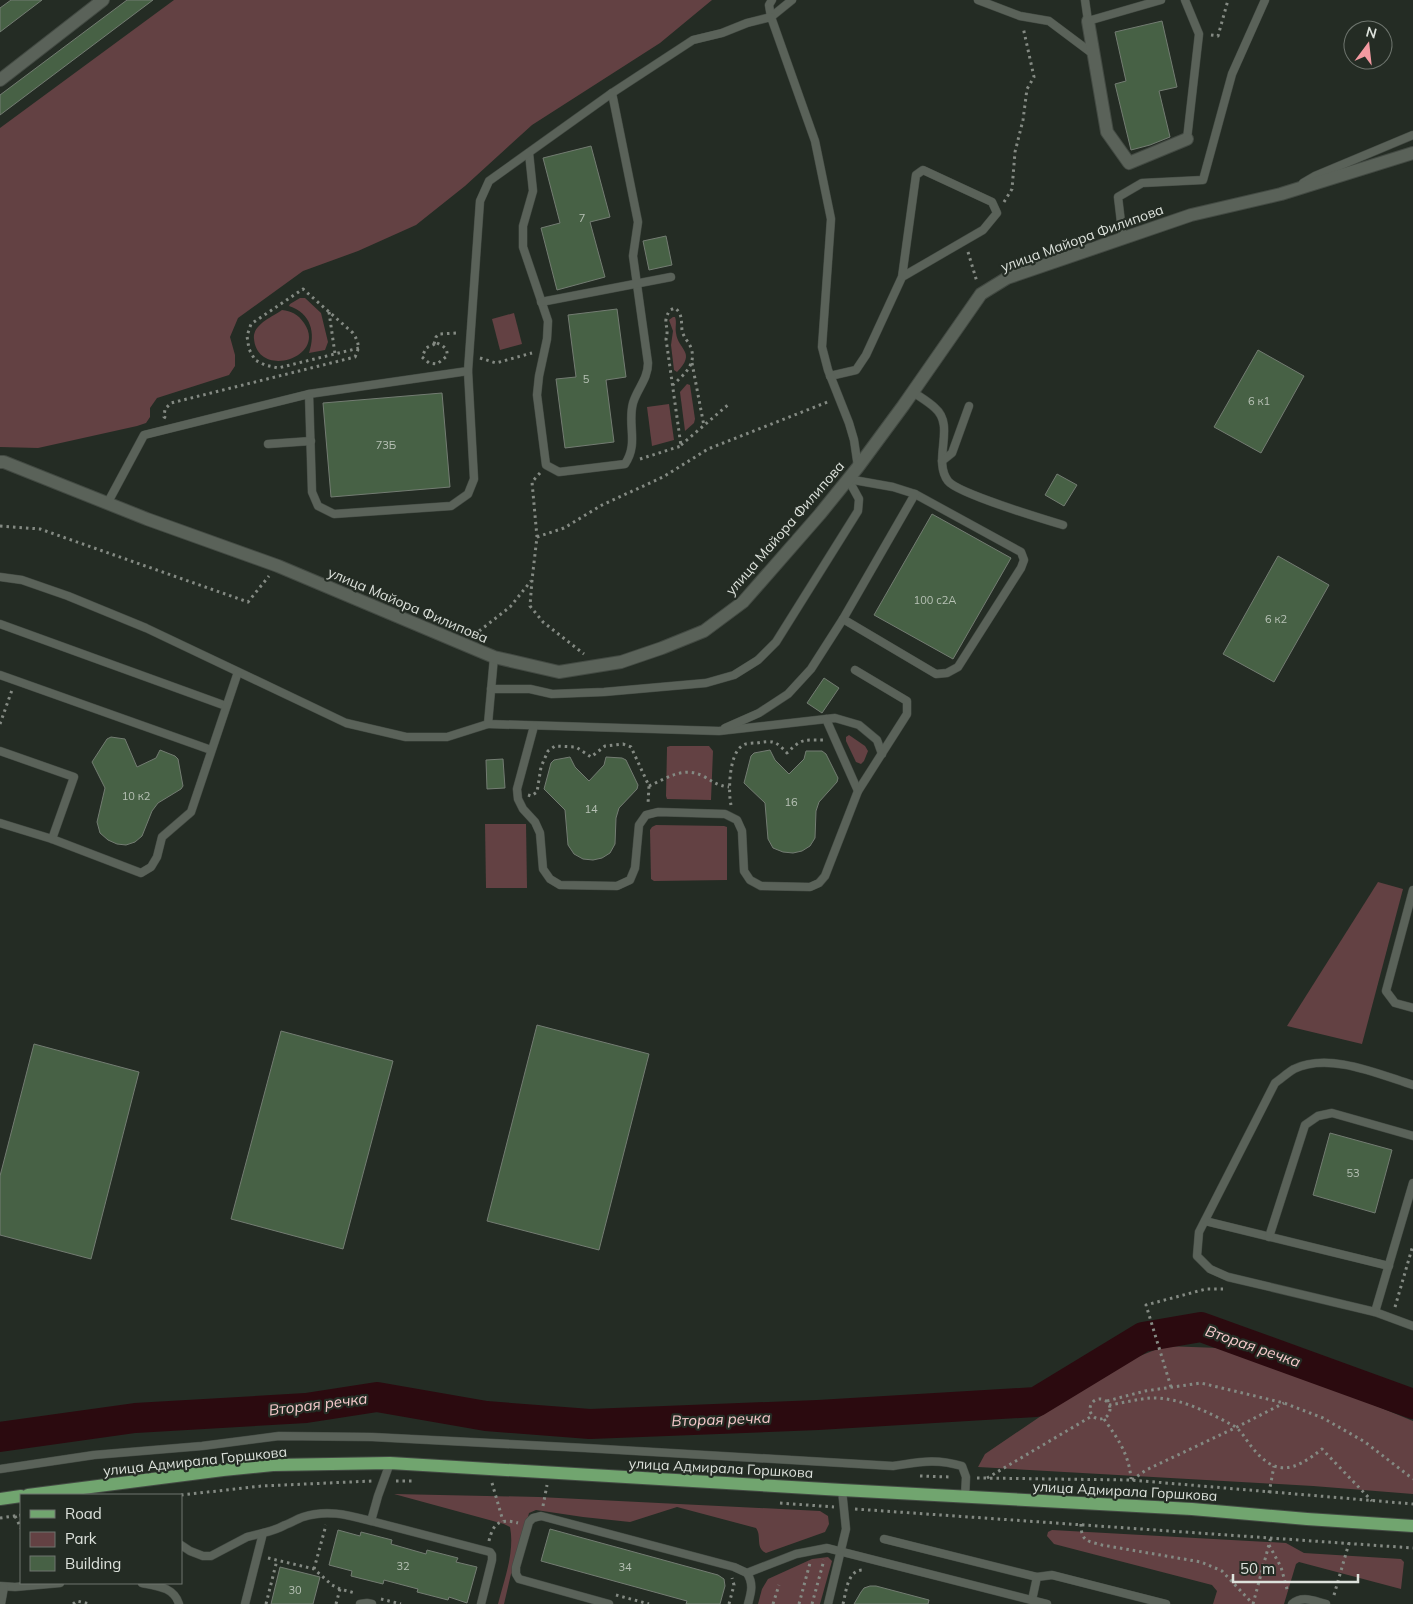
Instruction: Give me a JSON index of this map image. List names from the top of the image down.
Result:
{
  "streets": {
    "main road": ["улица Адмирала Горшкова"],
    "street": ["улица Майора Филипова"]
  },
  "water": ["Вторая речка"],
  "house_numbers": [
    "7",
    "5",
    "6 к1",
    "73Б",
    "100 с2А",
    "6 к2",
    "10 к2",
    "16",
    "14",
    "53",
    "32",
    "34",
    "30"
  ],
  "legend": ["Road", "Park", "Building"],
  "scale_bar": "50 m",
  "north": "top"
}
